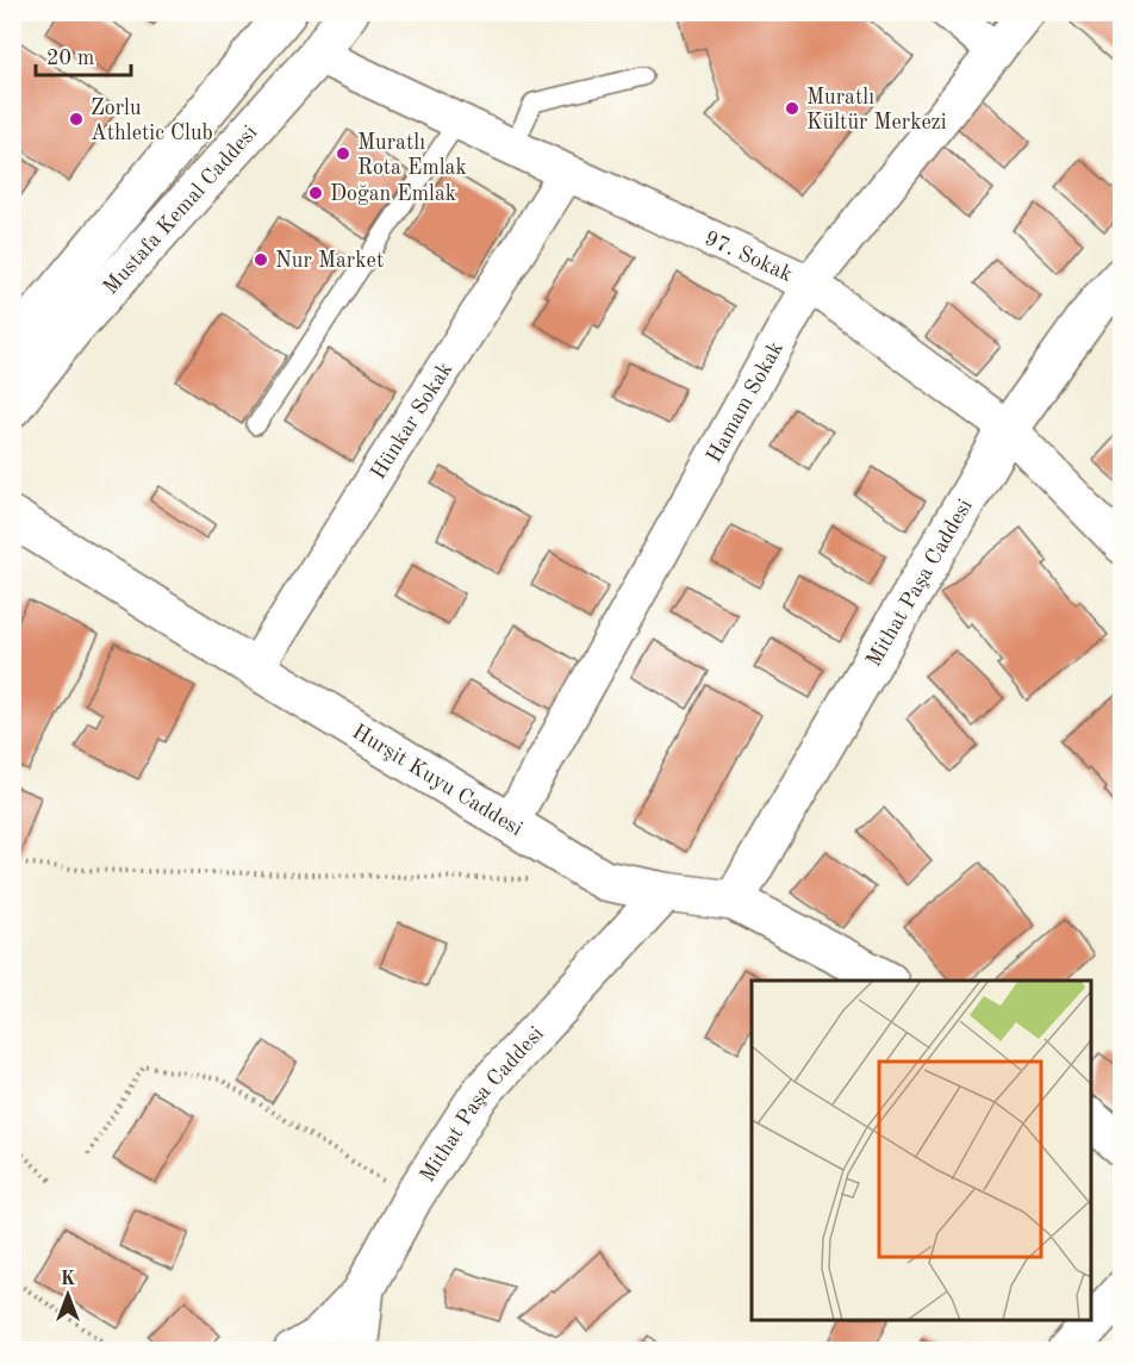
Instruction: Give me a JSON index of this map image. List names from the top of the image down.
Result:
{
  "streets": {
    "street": [
      "Mustafa Kemal Caddesi",
      "97. Sokak",
      "Hamam Sokak",
      "Hünkar Sokak",
      "Mithat Paşa Caddesi",
      "Hurşit Kuyu Caddesi"
    ]
  },
  "crossings": [
    ["Mustafa Kemal Caddesi", "97. Sokak"],
    ["97. Sokak", "Hamam Sokak"],
    ["97. Sokak", "Hünkar Sokak"],
    ["97. Sokak", "Mithat Paşa Caddesi"],
    ["Hamam Sokak", "Hurşit Kuyu Caddesi"],
    ["Hünkar Sokak", "Hurşit Kuyu Caddesi"],
    ["Mithat Paşa Caddesi", "Hurşit Kuyu Caddesi"]
  ],
  "places": [
    "Muratlı Kültür Merkezi",
    "Zorlu Athletic Club",
    "Muratlı Rota Emlak",
    "Doğan Emlak",
    "Nur Market"
  ],
  "scale_bar": "20 m",
  "north": "top"
}
